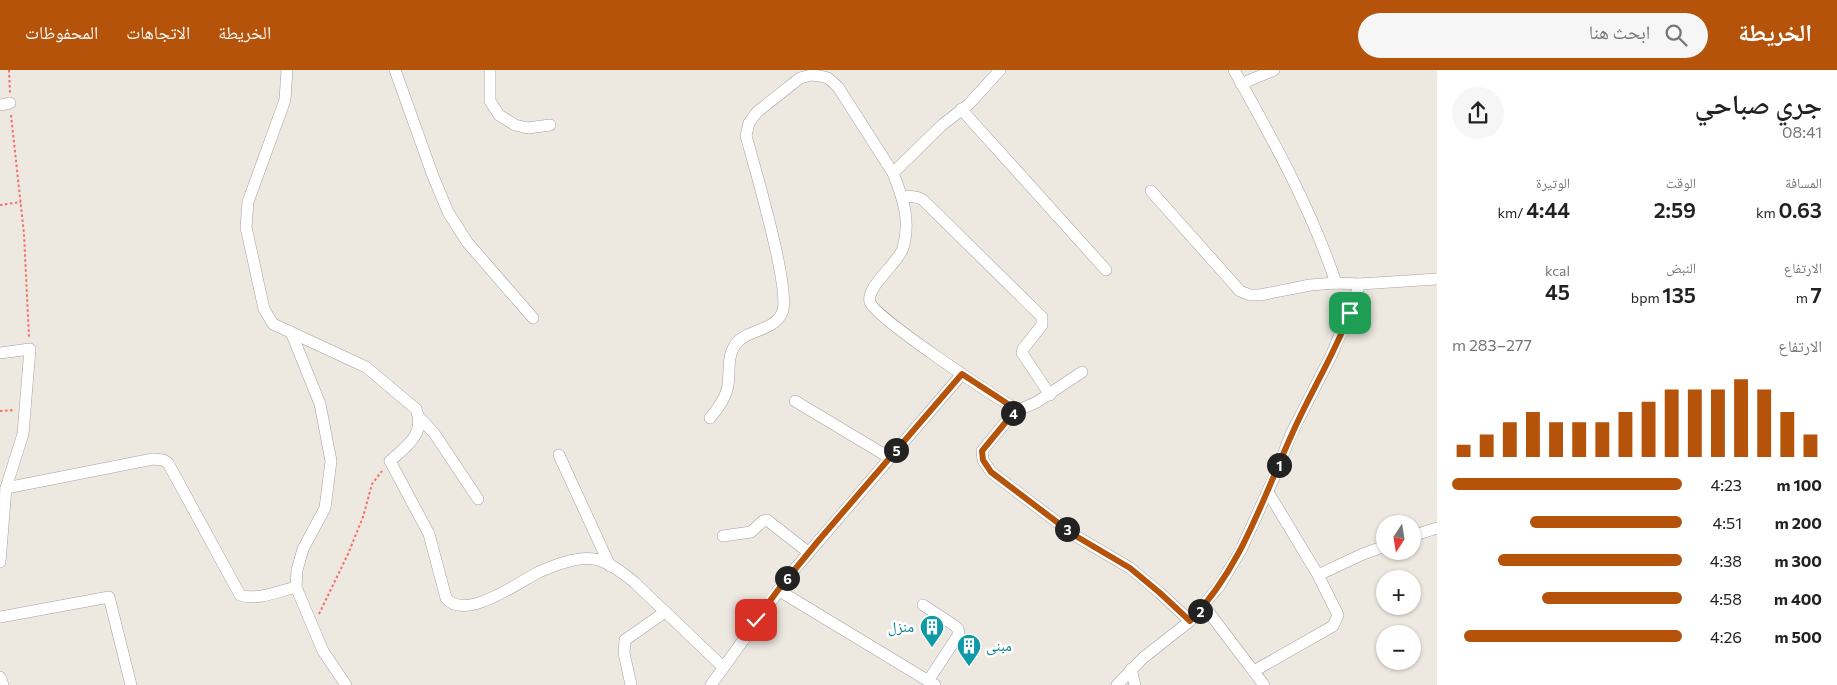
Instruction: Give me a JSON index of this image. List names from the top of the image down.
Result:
{
  "places": {
    "building": ["منزل", "مبنى"]
  },
  "north": "bottom",
  "page": {
    "header": "الخريطة",
    "search": "ابحث هنا",
    "nav": ["الخريطة", "الاتجاهات", "المحفوظات"],
    "heading": ["جري صباحي", "08:41"],
    "stats": [
      ["المسافة", "0.63 km"],
      ["الوقت", "2:59"],
      ["الوتيرة", "4:44 /km"],
      ["الارتفاع", "7 m"],
      ["النبض", "135 bpm"],
      ["kcal", "45"]
    ],
    "chart": ["الارتفاع", "277–283 m"],
    "pins": [
      "4",
      "5",
      "1",
      "3",
      "6",
      "2"
    ],
    "list": [
      {
        "name": "100 m",
        "note": "4:23"
      },
      {
        "name": "200 m",
        "note": "4:51"
      },
      {
        "name": "300 m",
        "note": "4:38"
      },
      {
        "name": "400 m",
        "note": "4:58"
      },
      {
        "name": "500 m",
        "note": "4:26"
      }
    ],
    "map_buttons": ["+", "−"]
  }
}
